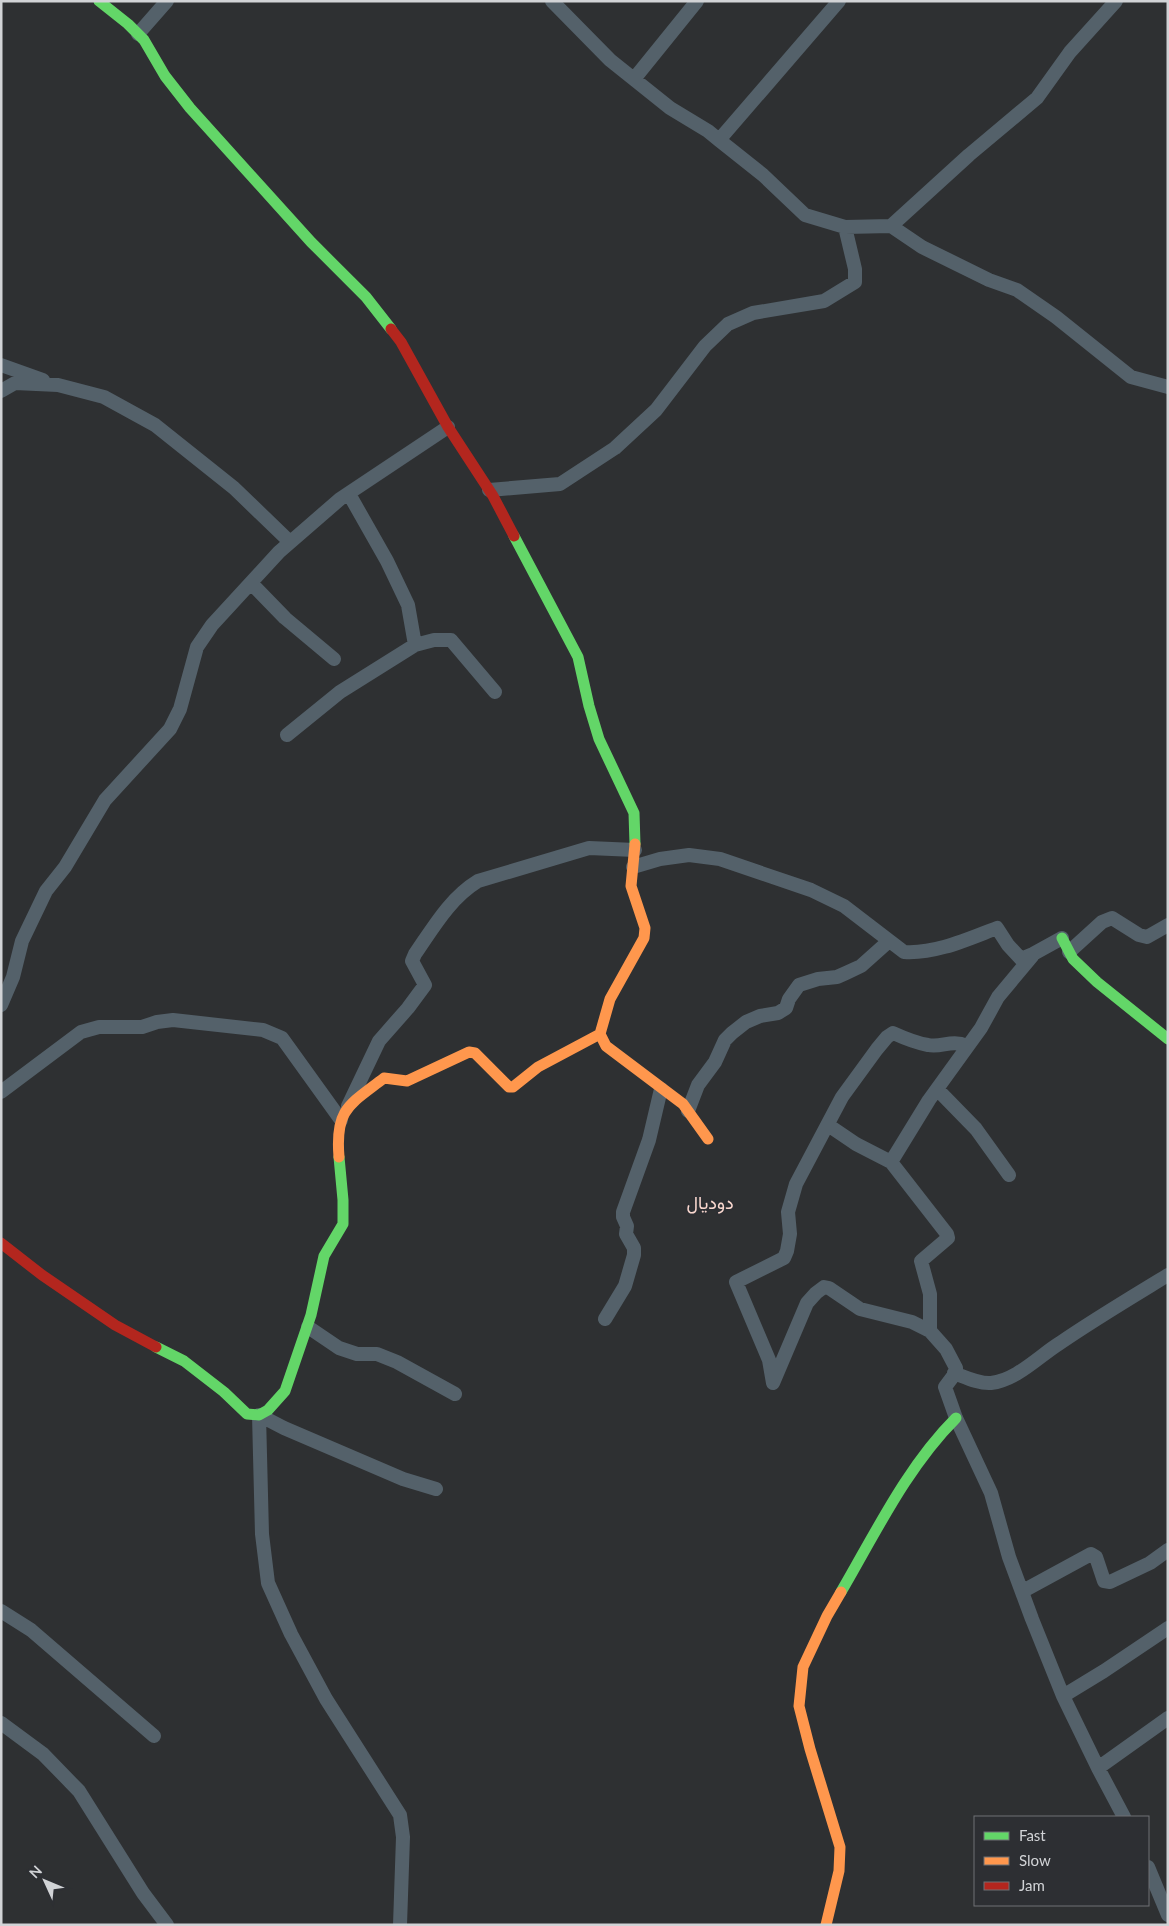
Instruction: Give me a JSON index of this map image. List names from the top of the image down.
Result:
{
  "districts": ["دودیال"],
  "legend": ["Fast", "Slow", "Jam"],
  "north": "top left"
}
